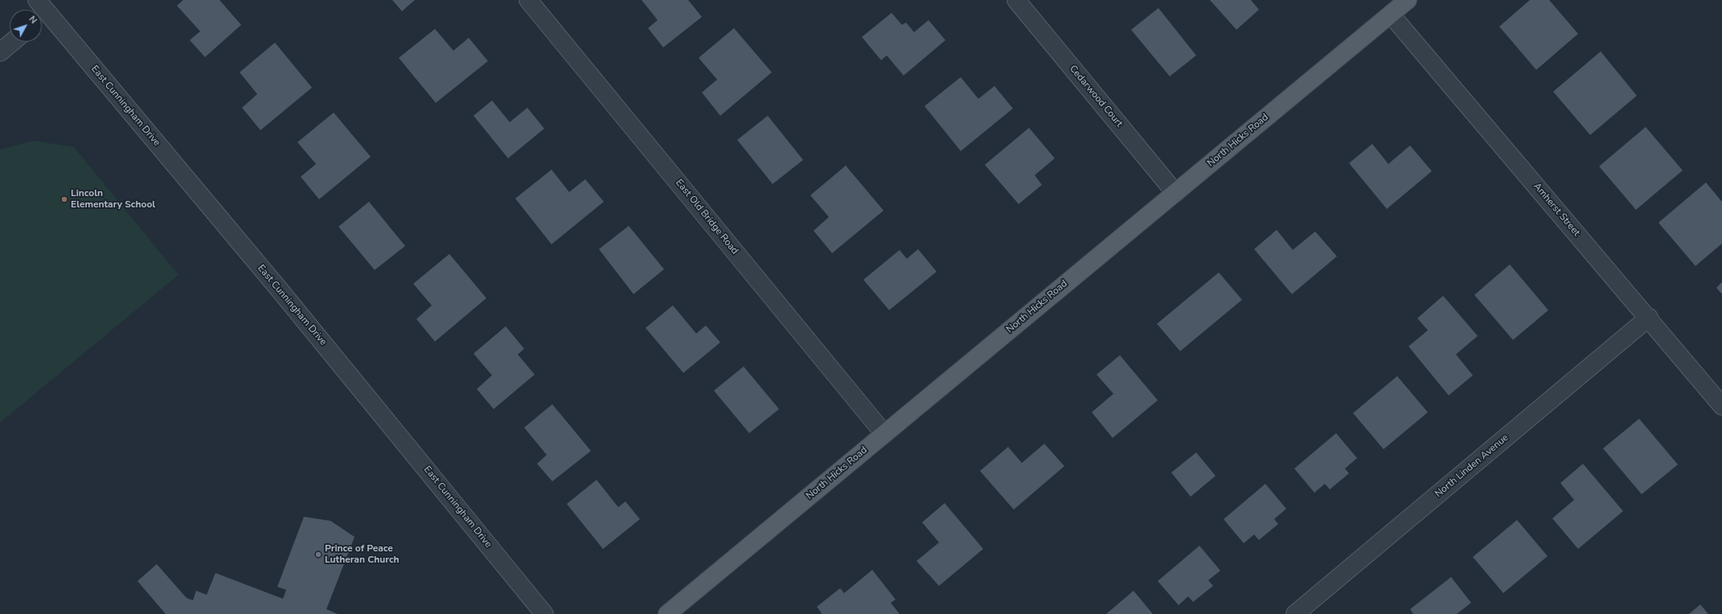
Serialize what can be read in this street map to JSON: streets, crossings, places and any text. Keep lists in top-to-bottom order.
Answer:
{
  "streets": {
    "main road": ["North Hicks Road"],
    "street": [
      "Cedarwood Court",
      "East Cunningham Drive",
      "Amherst Street",
      "East Old Bridge Road",
      "North Linden Avenue"
    ]
  },
  "crossings": [
    ["Cedarwood Court", "North Hicks Road"],
    ["North Hicks Road", "Amherst Street"],
    ["North Hicks Road", "East Old Bridge Road"],
    ["Amherst Street", "North Linden Avenue"]
  ],
  "places": ["Lincoln Elementary School", "Prince of Peace Lutheran Church"],
  "north": "top right"
}
